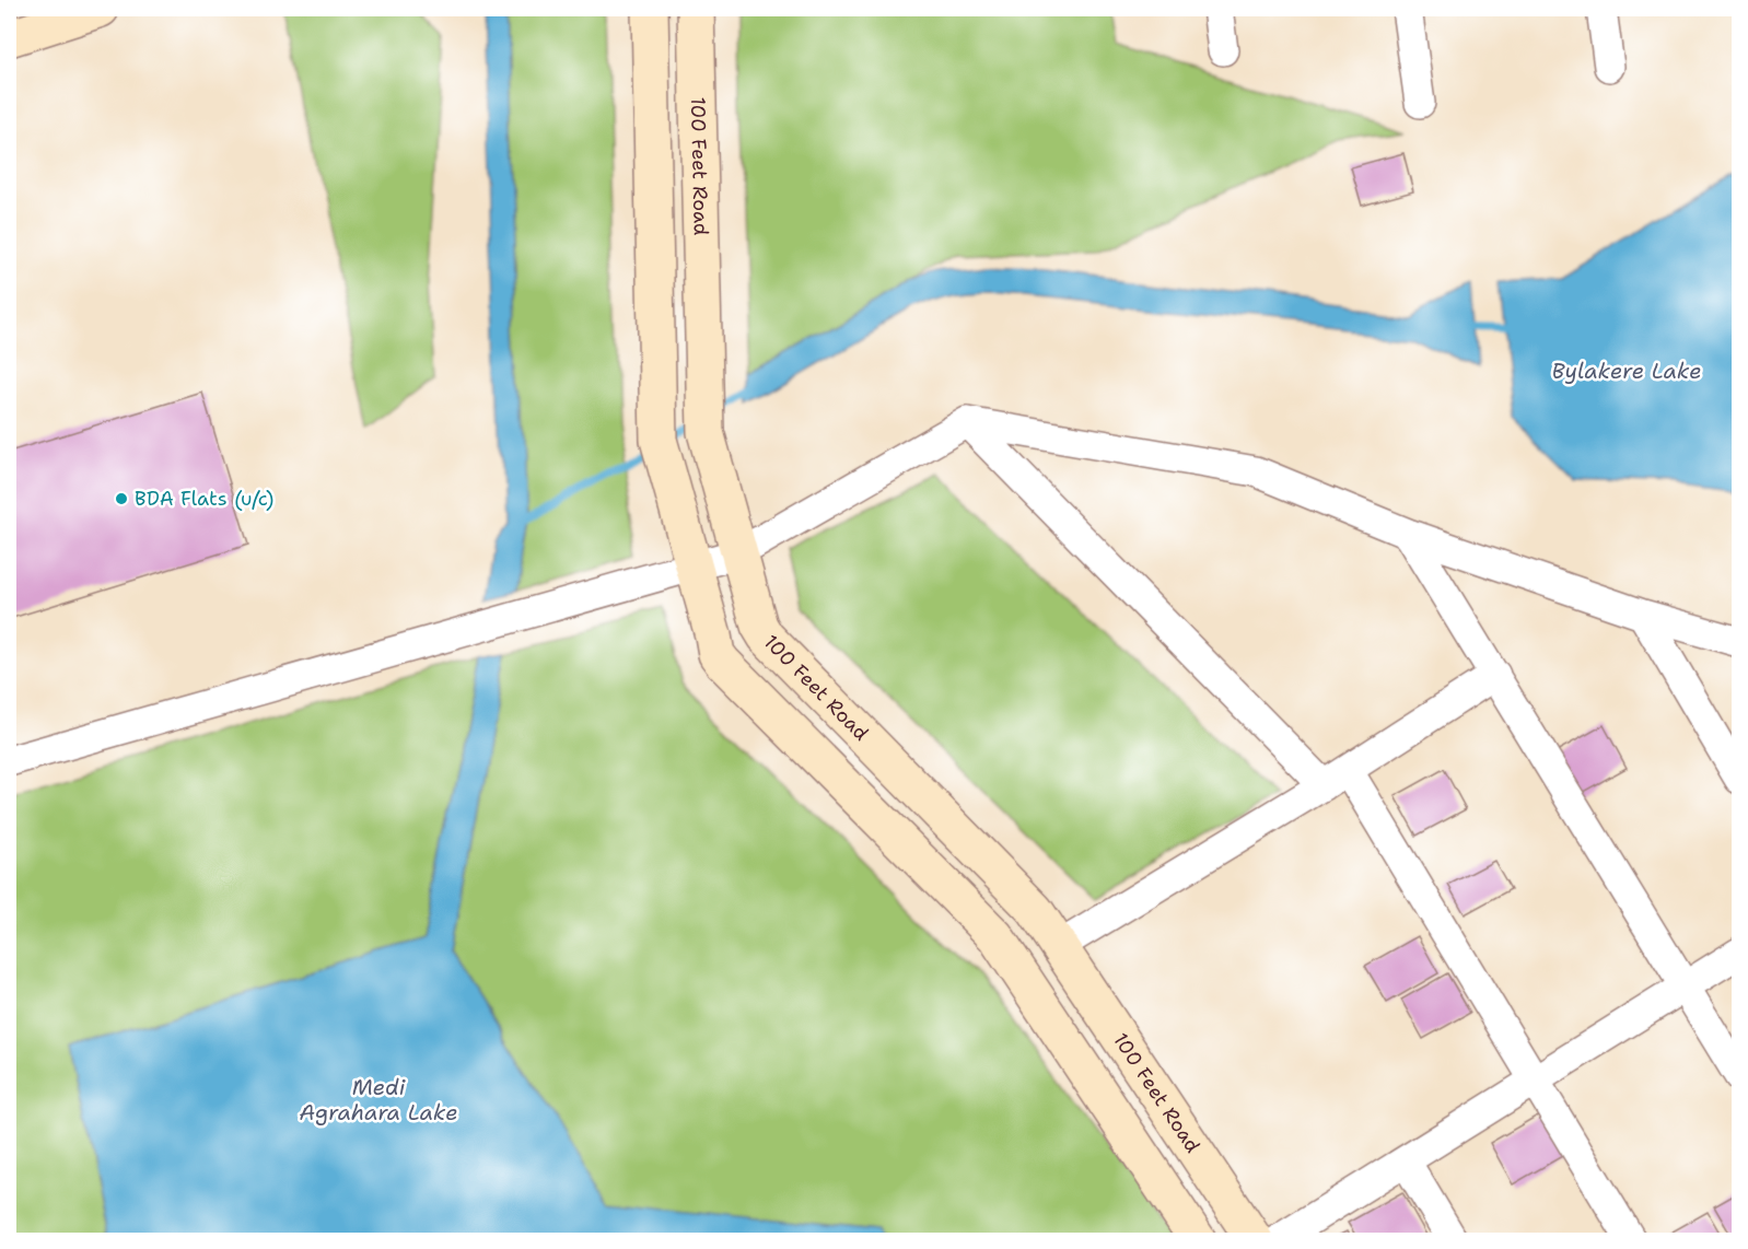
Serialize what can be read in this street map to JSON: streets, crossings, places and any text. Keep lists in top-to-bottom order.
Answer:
{
  "streets": {
    "main road": ["100 Feet Road"]
  },
  "water": ["Bylakere Lake", "Medi Agrahara Lake"],
  "places": ["BDA Flats (u/c)"]
}
